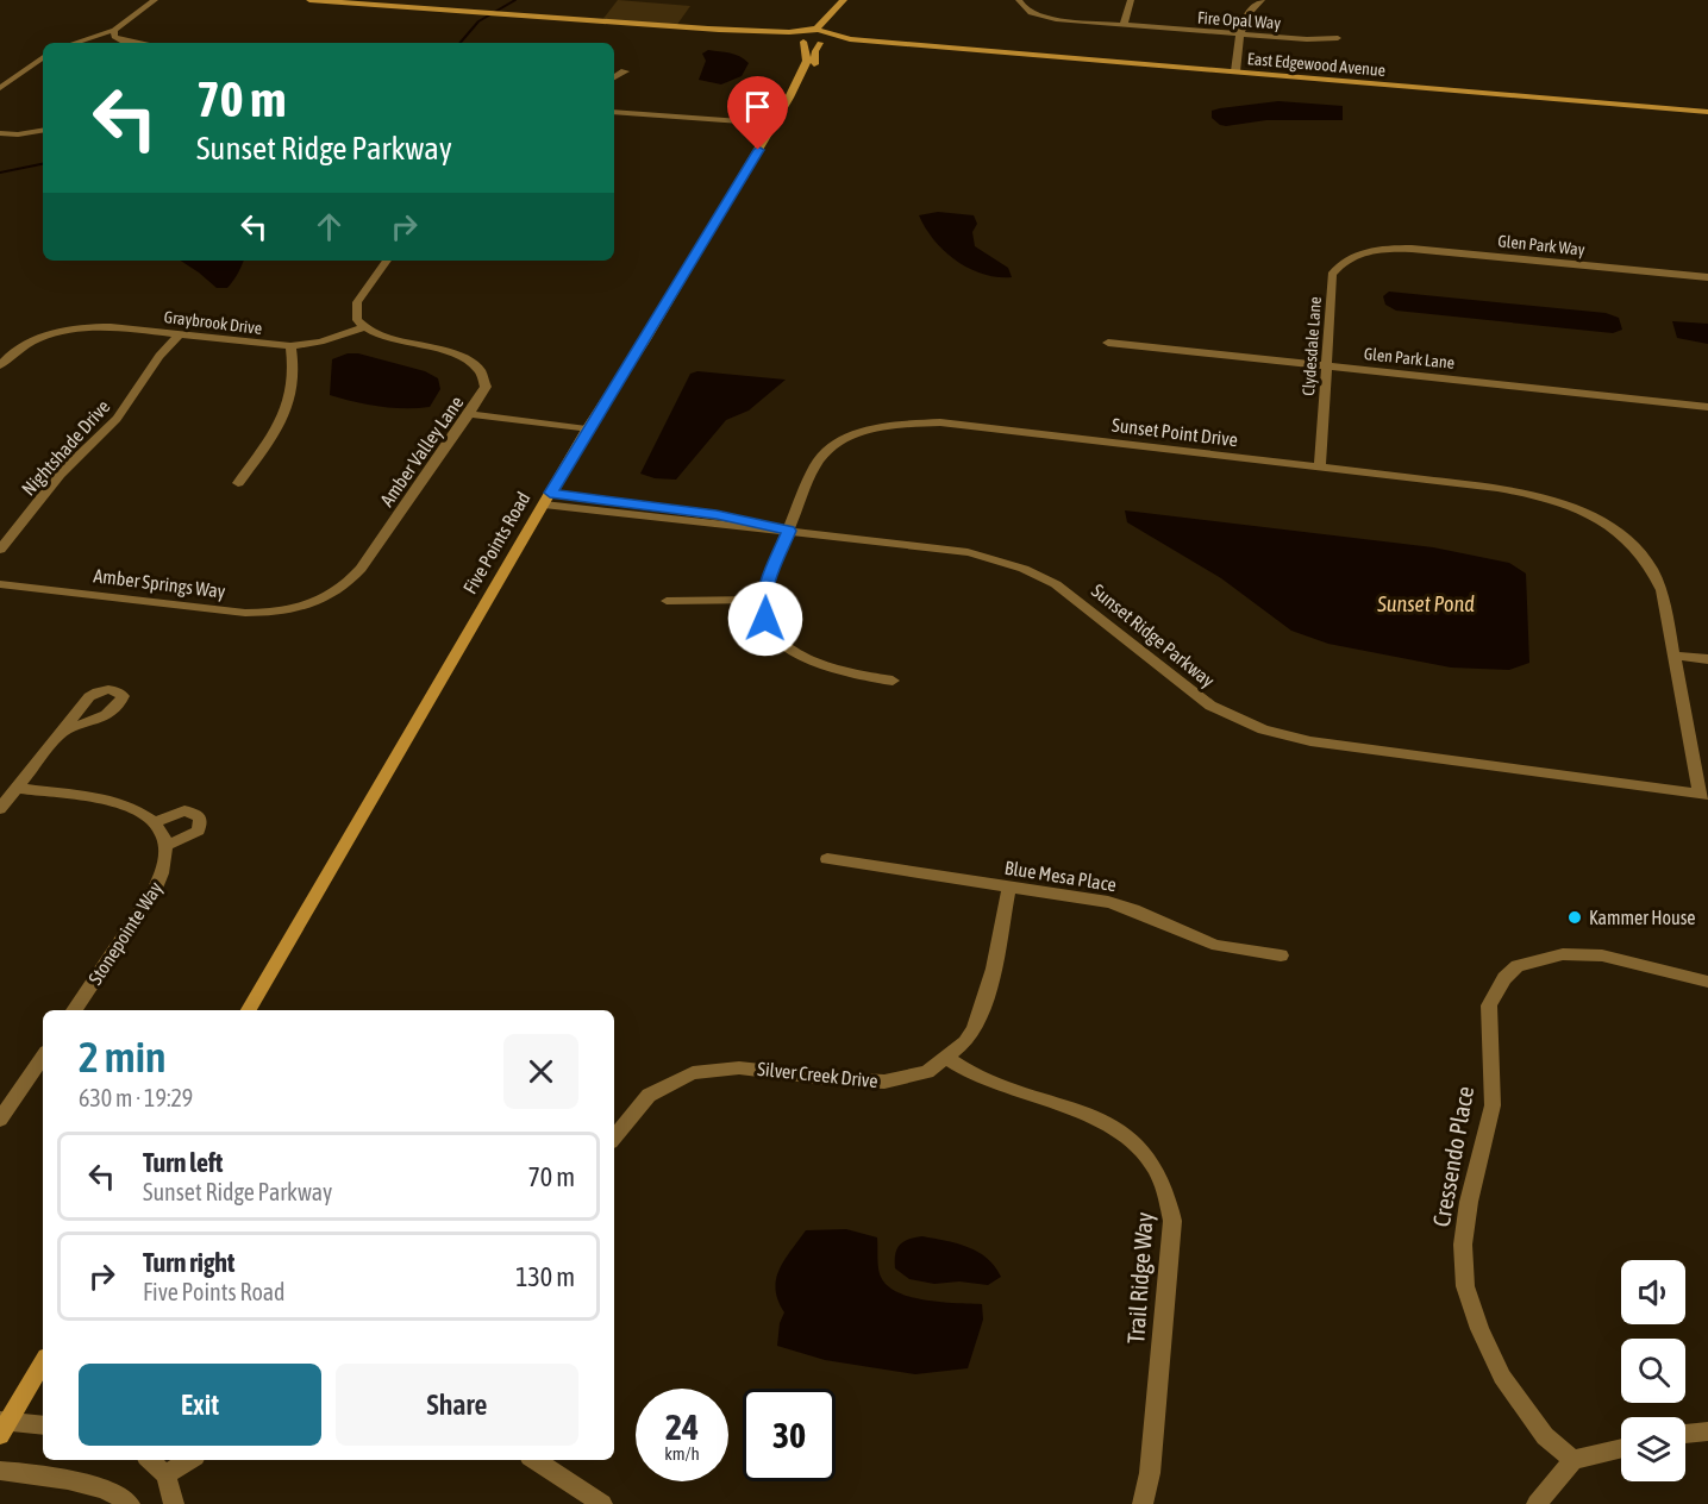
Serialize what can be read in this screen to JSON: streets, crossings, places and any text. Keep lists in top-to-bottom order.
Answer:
{
  "streets": {
    "street": [
      "Fire Opal Way",
      "East Edgewood Avenue",
      "Glen Park Way",
      "Graybrook Drive",
      "Clydesdale Lane",
      "Glen Park Lane",
      "Sunset Point Drive",
      "Nightshade Drive",
      "Amber Valley Lane",
      "Five Points Road",
      "Amber Springs Way",
      "Sunset Ridge Parkway",
      "Blue Mesa Place",
      "Stonepointe Way",
      "Silver Creek Drive",
      "Cressendo Place",
      "Trail Ridge Way"
    ]
  },
  "crossings": [
    ["Glen Park Way", "Clydesdale Lane"],
    ["Graybrook Drive", "Nightshade Drive"],
    ["Graybrook Drive", "Amber Valley Lane"],
    ["Clydesdale Lane", "Glen Park Lane"],
    ["Clydesdale Lane", "Sunset Point Drive"],
    ["Sunset Point Drive", "Sunset Ridge Parkway"],
    ["Amber Valley Lane", "Amber Springs Way"],
    ["Five Points Road", "Sunset Ridge Parkway"],
    ["Blue Mesa Place", "Silver Creek Drive"],
    ["Silver Creek Drive", "Trail Ridge Way"]
  ],
  "water": ["Sunset Pond"],
  "places": ["Kammer House"],
  "page": {
    "turn": ["70 m", "Sunset Ridge Parkway"],
    "heading": ["2 min", "630 m · 19:29"],
    "list": [
      {
        "name": "Turn left",
        "note": "Sunset Ridge Parkway",
        "value": "70 m"
      },
      {
        "name": "Turn right",
        "note": "Five Points Road",
        "value": "130 m"
      }
    ],
    "buttons": ["Exit", "Share"],
    "speed": "24 km/h",
    "limit": "30"
  }
}
